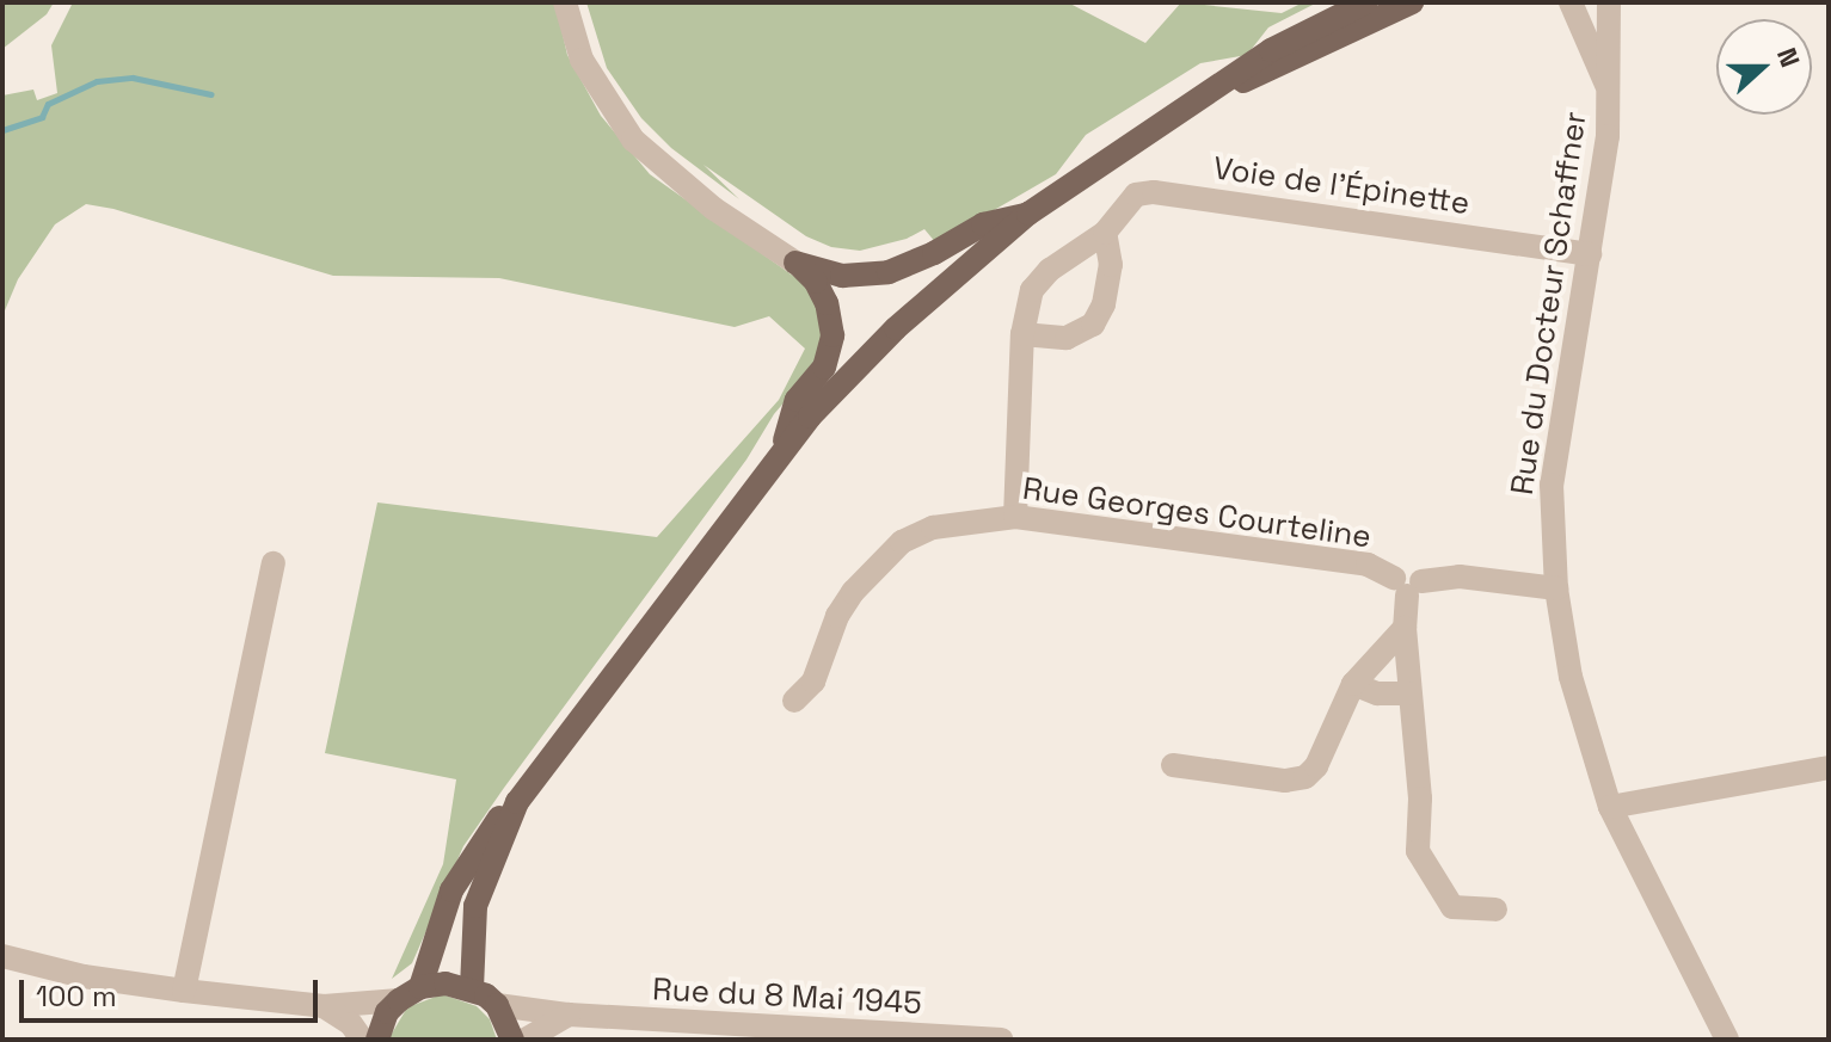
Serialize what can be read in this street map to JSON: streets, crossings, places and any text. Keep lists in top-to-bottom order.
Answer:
{
  "streets": {
    "street": [
      "Voie de l'Épinette",
      "Rue du Docteur Schaffner",
      "Rue Georges Courteline",
      "Rue du 8 Mai 1945"
    ]
  },
  "crossings": [
    ["Voie de l'Épinette", "Rue du Docteur Schaffner"],
    ["Voie de l'Épinette", "Rue Georges Courteline"],
    ["Rue du Docteur Schaffner", "Rue Georges Courteline"]
  ],
  "scale_bar": "100 m",
  "north": "right"
}
